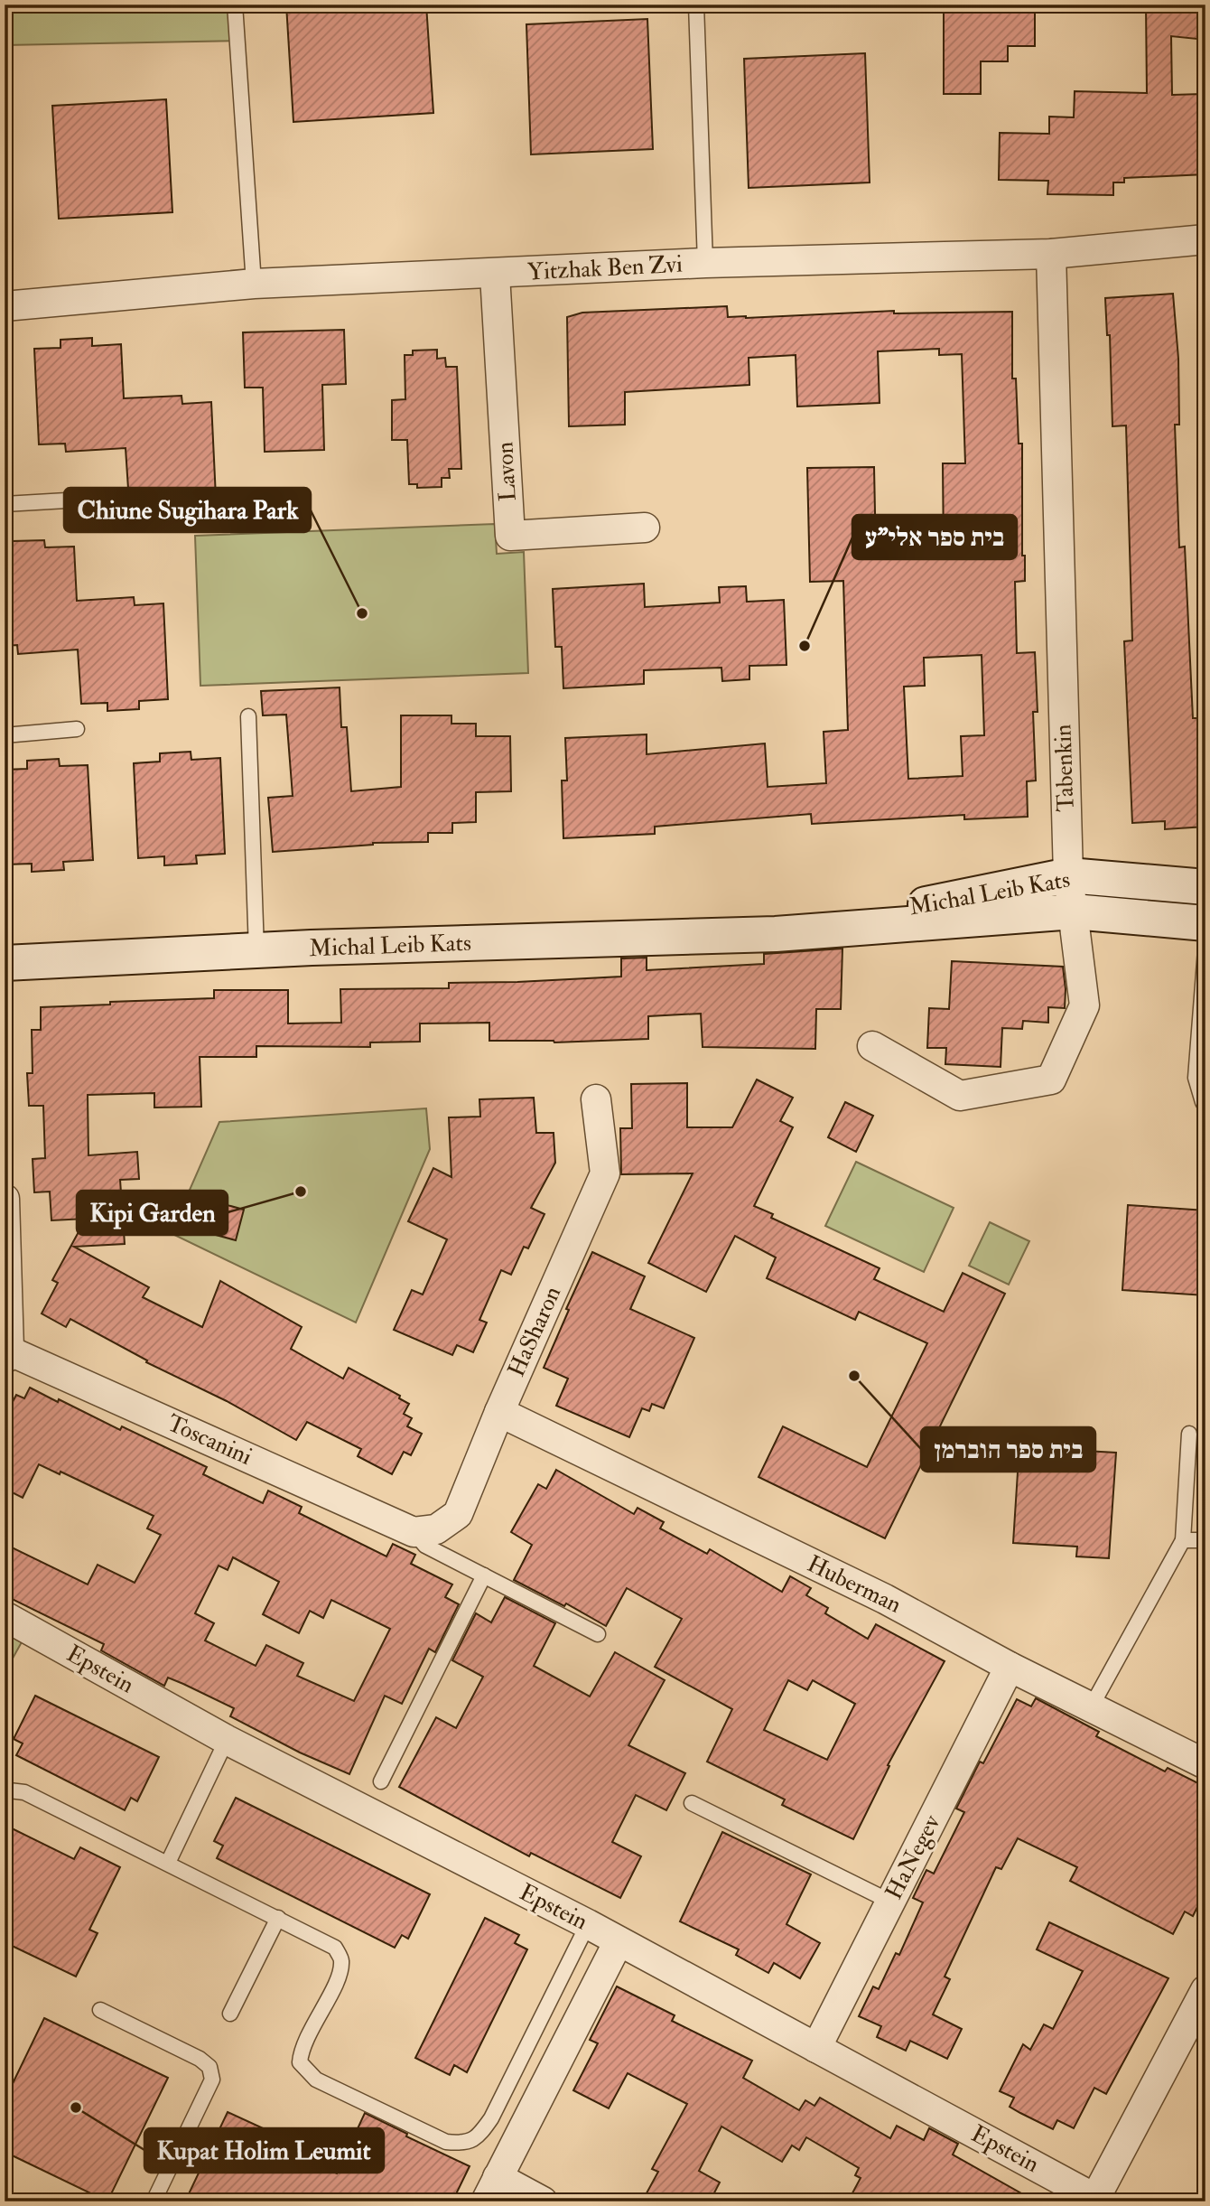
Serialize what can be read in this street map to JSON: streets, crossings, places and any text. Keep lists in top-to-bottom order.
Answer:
{
  "streets": {
    "street": [
      "Yitzhak Ben Zvi",
      "Lavon",
      "Tabenkin",
      "Michal Leib Kats",
      "HaSharon",
      "Toscanini",
      "Huberman",
      "Epstein",
      "HaNegev"
    ]
  },
  "crossings": [
    ["Yitzhak Ben Zvi", "Lavon"],
    ["Yitzhak Ben Zvi", "Tabenkin"],
    ["Tabenkin", "Michal Leib Kats"],
    ["HaSharon", "Toscanini"],
    ["HaSharon", "Huberman"],
    ["Huberman", "HaNegev"],
    ["Epstein", "HaNegev"]
  ],
  "places": [
    "Chiune Sugihara Park",
    "בית ספר אלי\"ע",
    "Kipi Garden",
    "בית ספר הוברמן",
    "Kupat Holim Leumit"
  ]
}
